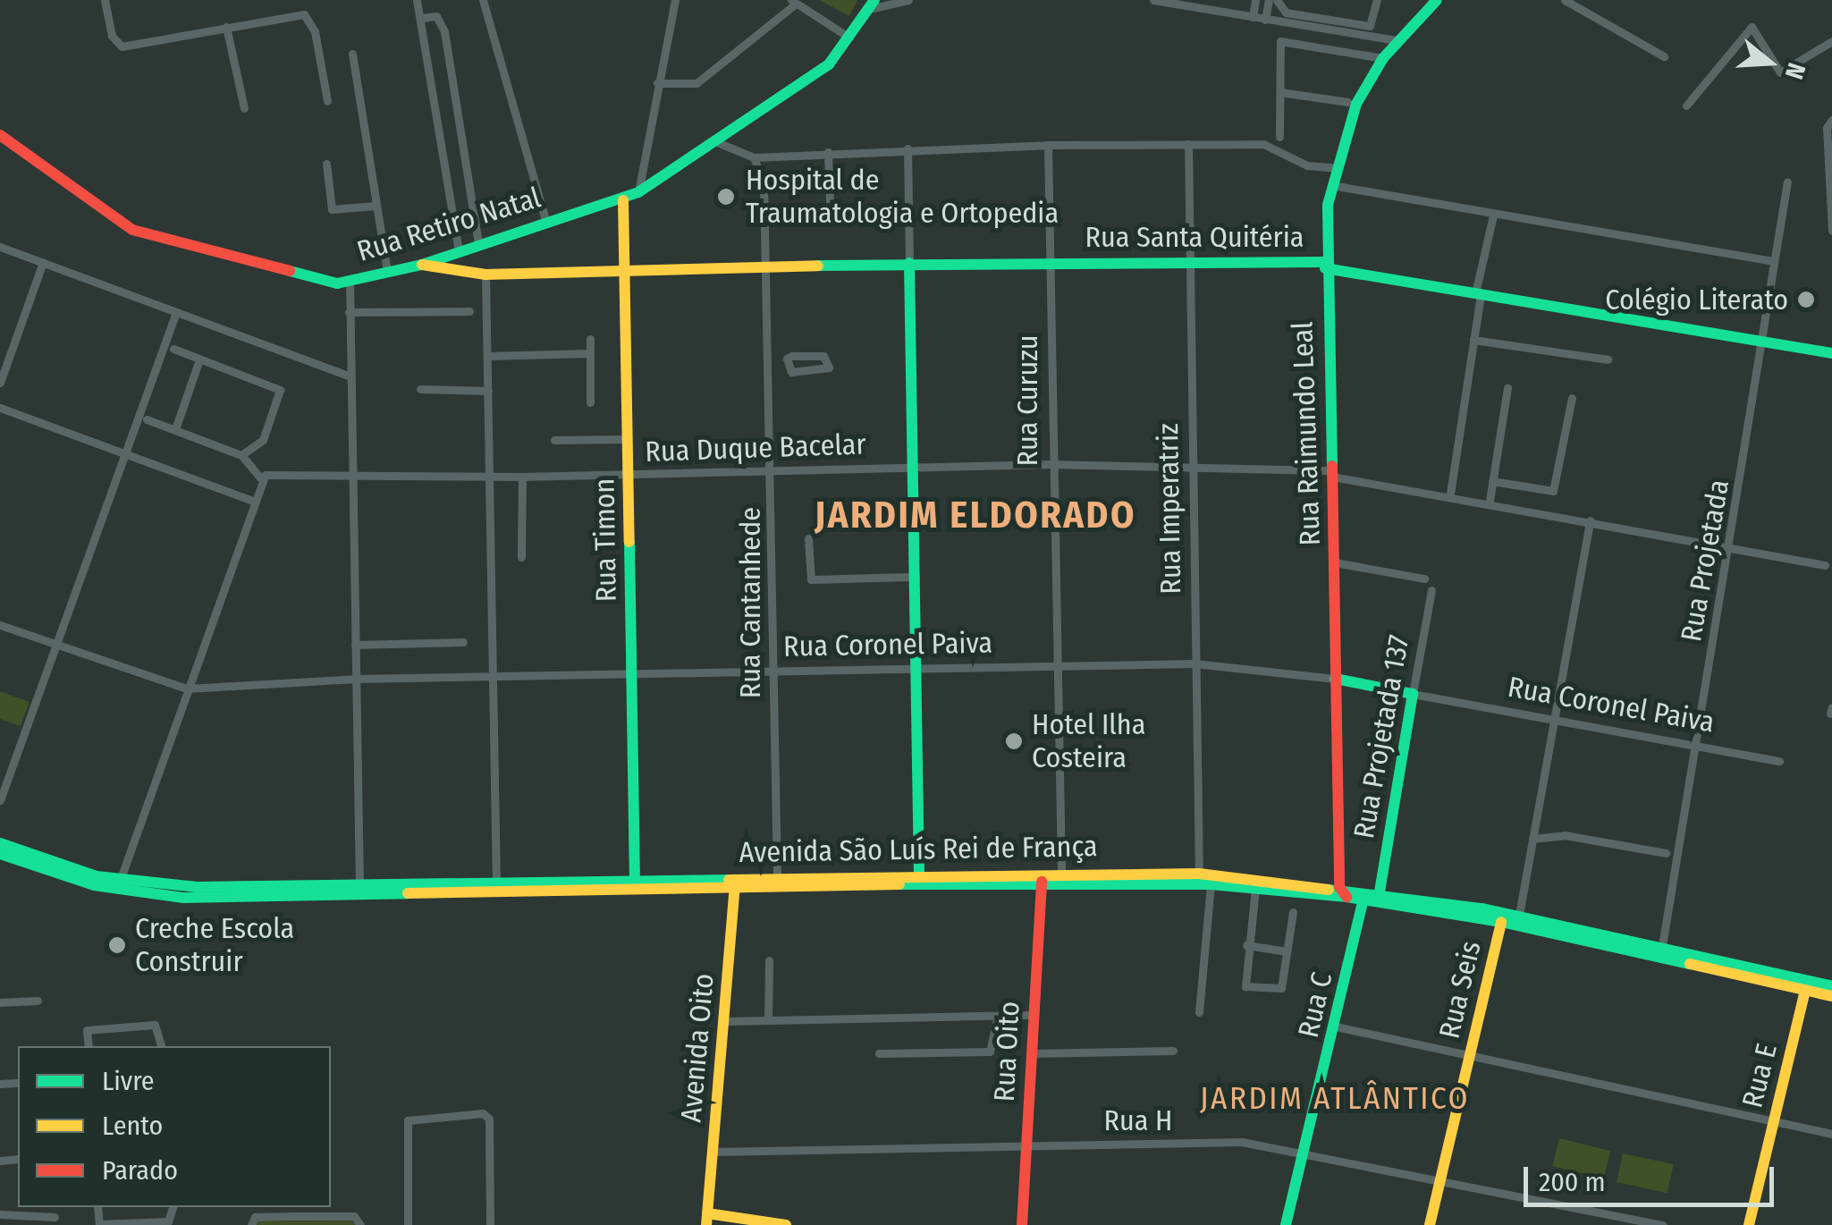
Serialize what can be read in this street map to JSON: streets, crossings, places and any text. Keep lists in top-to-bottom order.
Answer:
{
  "streets": {
    "street": [
      "Rua Retiro Natal",
      "Rua Santa Quitéria",
      "Rua Curuzu",
      "Rua Raimundo Leal",
      "Rua Duque Bacelar",
      "Rua Imperatriz",
      "Rua Timon",
      "Rua Projetada",
      "Rua Cantanhede",
      "Rua Coronel Paiva",
      "Rua Projetada 137",
      "Avenida São Luís Rei de França",
      "Rua Seis",
      "Rua C",
      "Avenida Oito",
      "Rua Oito",
      "Rua E",
      "Rua H"
    ]
  },
  "crossings": [
    ["Rua Retiro Natal", "Rua Santa Quitéria"],
    ["Rua Retiro Natal", "Rua Timon"],
    ["Rua Santa Quitéria", "Rua Curuzu"],
    ["Rua Santa Quitéria", "Rua Raimundo Leal"],
    ["Rua Santa Quitéria", "Rua Imperatriz"],
    ["Rua Santa Quitéria", "Rua Timon"],
    ["Rua Santa Quitéria", "Rua Projetada"],
    ["Rua Santa Quitéria", "Rua Cantanhede"],
    ["Rua Curuzu", "Rua Duque Bacelar"],
    ["Rua Curuzu", "Rua Coronel Paiva"],
    ["Rua Curuzu", "Avenida São Luís Rei de França"],
    ["Rua Raimundo Leal", "Rua Duque Bacelar"],
    ["Rua Raimundo Leal", "Rua Coronel Paiva"],
    ["Rua Raimundo Leal", "Avenida São Luís Rei de França"],
    ["Rua Duque Bacelar", "Rua Imperatriz"],
    ["Rua Duque Bacelar", "Rua Timon"],
    ["Rua Duque Bacelar", "Rua Projetada"],
    ["Rua Duque Bacelar", "Rua Cantanhede"],
    ["Rua Imperatriz", "Rua Coronel Paiva"],
    ["Rua Imperatriz", "Avenida São Luís Rei de França"],
    ["Rua Timon", "Rua Coronel Paiva"],
    ["Rua Timon", "Avenida São Luís Rei de França"],
    ["Rua Projetada", "Rua Coronel Paiva"],
    ["Rua Projetada", "Avenida São Luís Rei de França"],
    ["Rua Cantanhede", "Rua Coronel Paiva"],
    ["Rua Cantanhede", "Avenida São Luís Rei de França"],
    ["Rua Coronel Paiva", "Rua Projetada 137"],
    ["Rua Projetada 137", "Avenida São Luís Rei de França"],
    ["Avenida São Luís Rei de França", "Rua Seis"],
    ["Avenida São Luís Rei de França", "Rua C"],
    ["Avenida São Luís Rei de França", "Avenida Oito"],
    ["Avenida São Luís Rei de França", "Rua Oito"],
    ["Avenida São Luís Rei de França", "Rua E"],
    ["Rua Seis", "Rua H"],
    ["Rua C", "Rua H"],
    ["Avenida Oito", "Rua H"],
    ["Rua Oito", "Rua H"]
  ],
  "districts": ["JARDIM ELDORADO", "JARDIM ATLÂNTICO"],
  "places": [
    "Hospital de Traumatologia e Ortopedia",
    "Colégio Literato",
    "Hotel Ilha Costeira",
    "Creche Escola Construir"
  ],
  "legend": ["Livre", "Lento", "Parado"],
  "scale_bar": "200 m",
  "north": "right"
}
